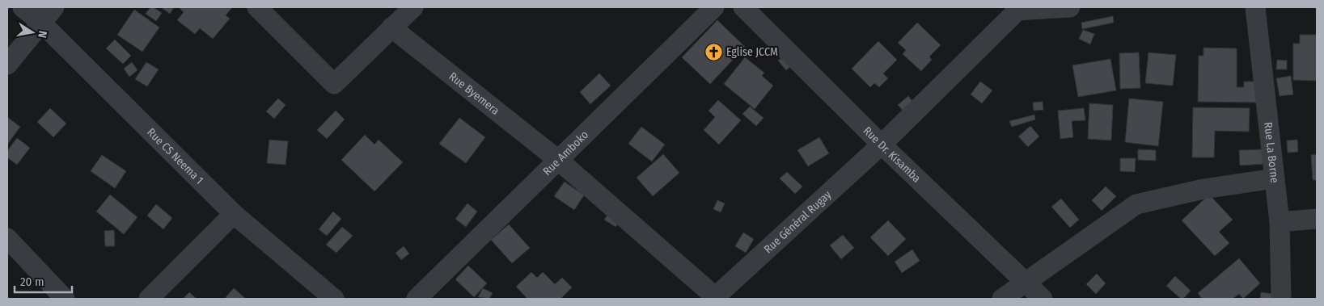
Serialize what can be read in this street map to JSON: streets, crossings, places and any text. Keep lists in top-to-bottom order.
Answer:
{
  "streets": {
    "street": [
      "Rue Byemera",
      "Rue Amboko",
      "Rue La Borne",
      "Rue Dr. Kisamba",
      "Rue CS Neema 1",
      "Rue Général Rugay"
    ]
  },
  "crossings": [
    ["Rue Byemera", "Rue Amboko"],
    ["Rue Byemera", "Rue Général Rugay"],
    ["Rue Dr. Kisamba", "Rue Général Rugay"]
  ],
  "places": {
    "church": ["Eglise JCCM"]
  },
  "scale_bar": "20 m",
  "north": "right"
}
